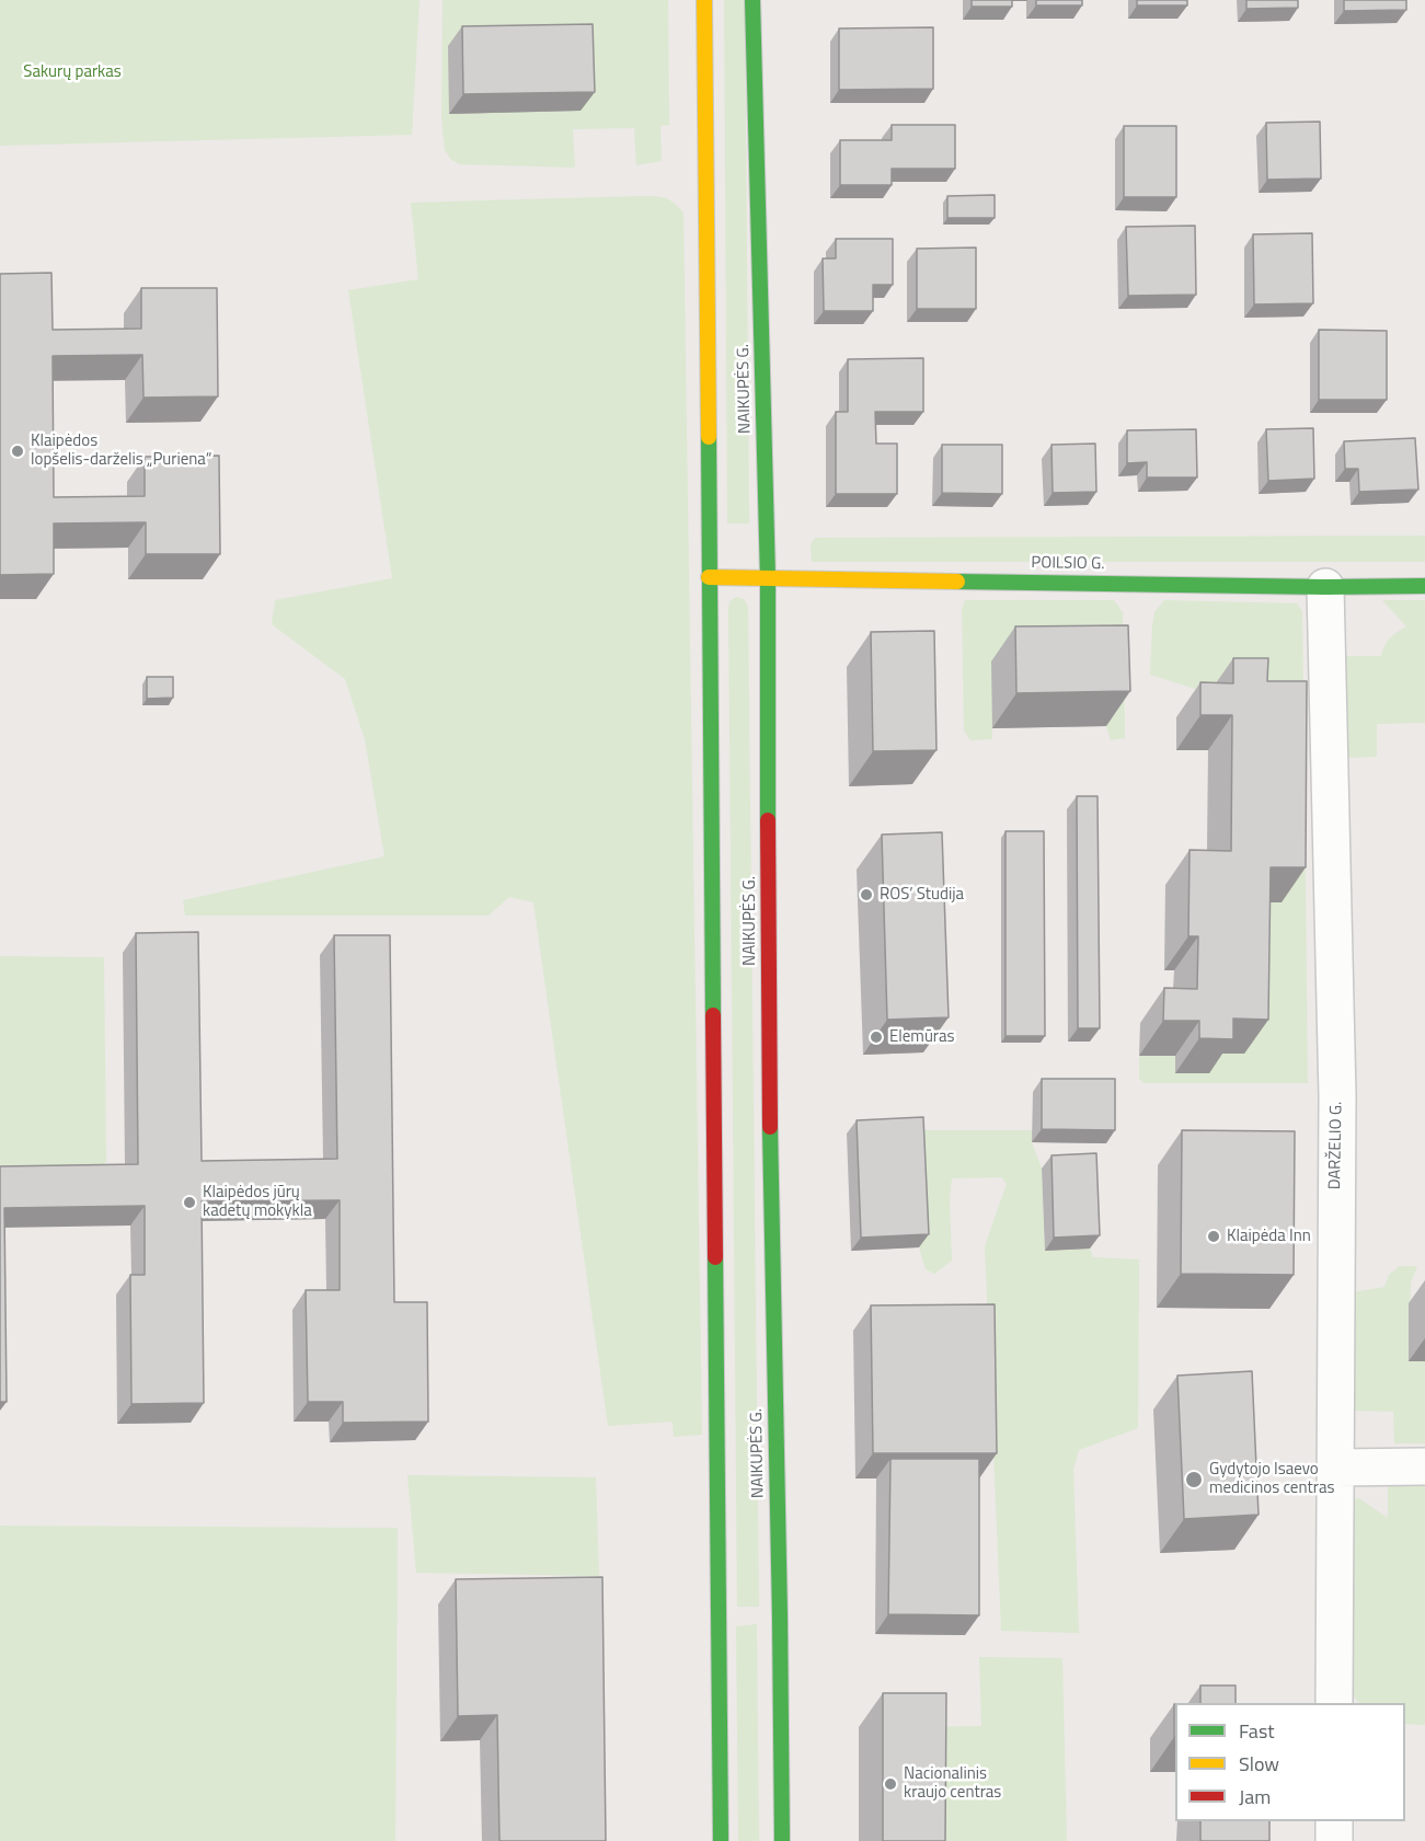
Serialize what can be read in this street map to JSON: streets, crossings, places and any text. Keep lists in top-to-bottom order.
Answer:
{
  "streets": {
    "street": ["NAIKUPĖS G.", "POILSIO G.", "DARŽELIO G."]
  },
  "crossings": [
    ["NAIKUPĖS G.", "POILSIO G."],
    ["POILSIO G.", "DARŽELIO G."]
  ],
  "parks": ["Sakurų parkas"],
  "places": [
    "Klaipėdos lopšelis-darželis „Puriena“",
    "ROS’ Studija",
    "Elemūras",
    "Klaipėdos jūrų kadetų mokykla",
    "Klaipėda Inn",
    "Gydytojo Isaevo medicinos centras",
    "Nacionalinis kraujo centras"
  ],
  "legend": ["Fast", "Slow", "Jam"]
}
